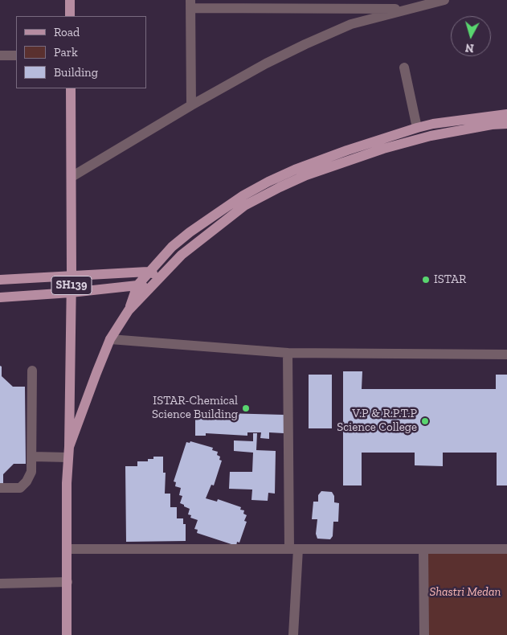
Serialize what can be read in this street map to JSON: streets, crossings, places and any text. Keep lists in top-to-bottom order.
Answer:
{
  "streets": {
    "main road": ["SH139"]
  },
  "parks": ["Shastri Medan"],
  "places": ["ISTAR", "ISTAR-Chemical Science Building", "V.P & R.P.T.P Science College"],
  "legend": ["Road", "Park", "Building"],
  "north": "bottom"
}
